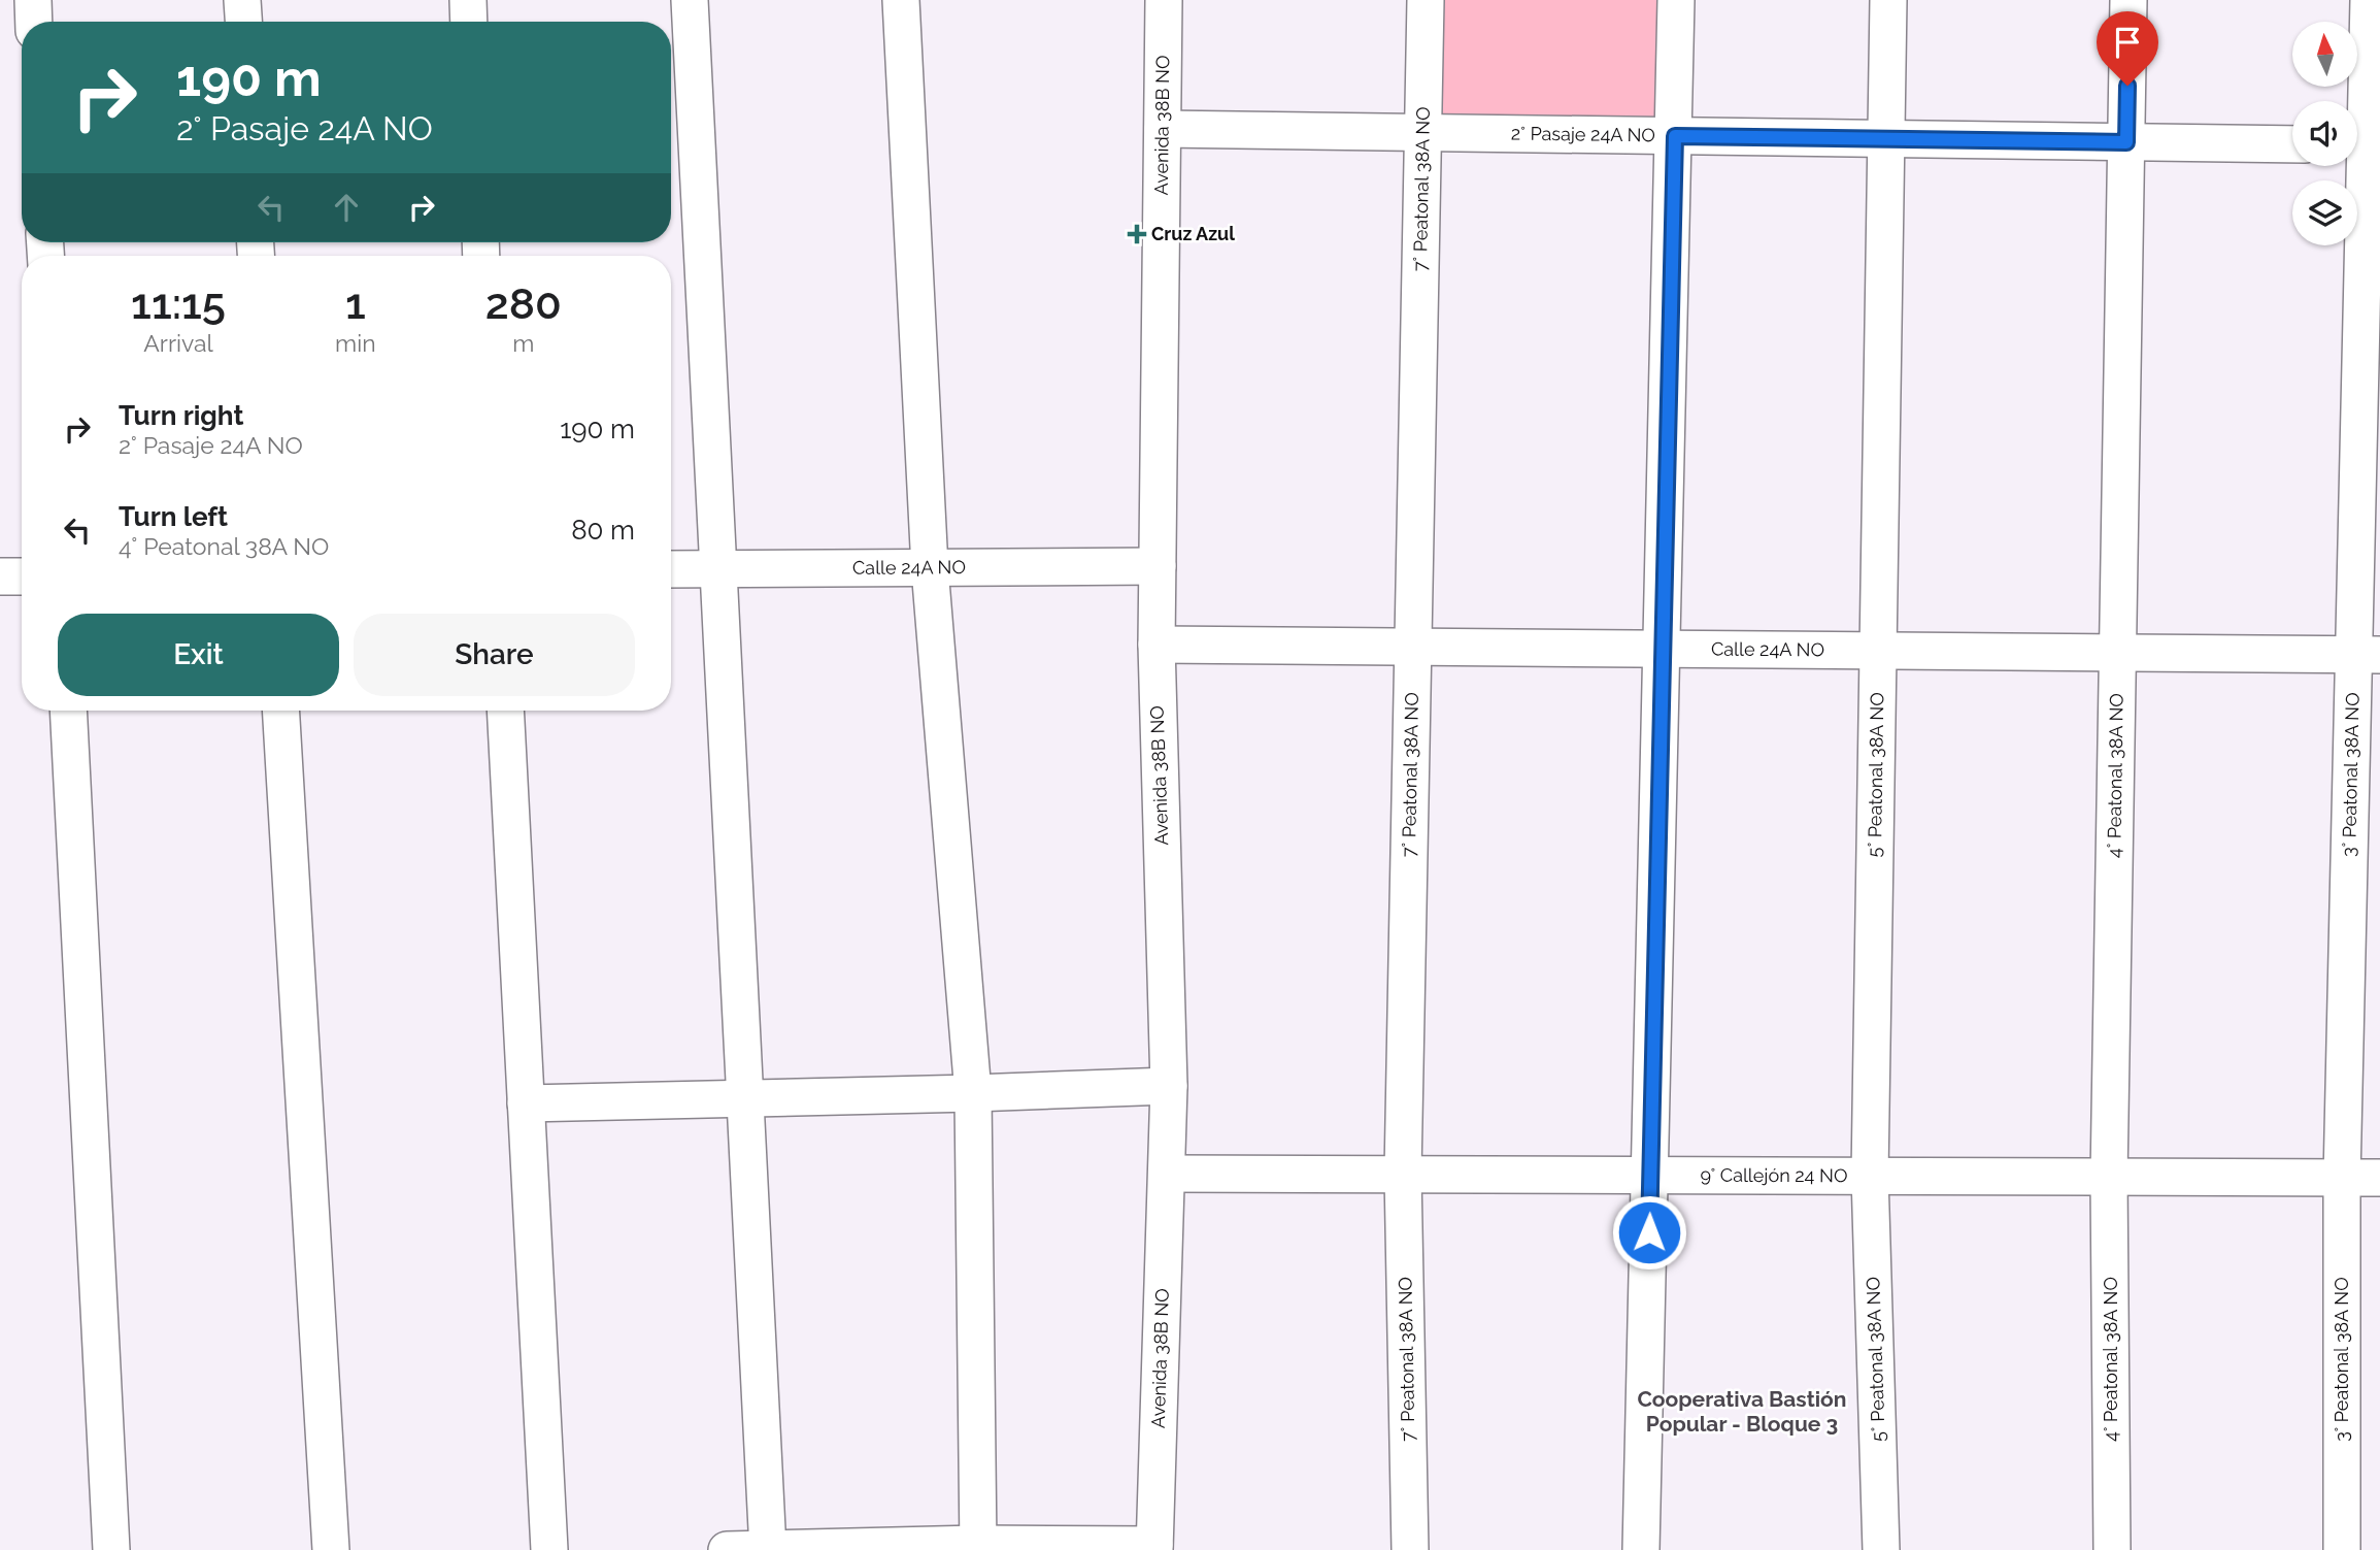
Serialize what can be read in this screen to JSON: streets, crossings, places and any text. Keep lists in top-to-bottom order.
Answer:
{
  "streets": {
    "street": [
      "Avenida 38B NO",
      "2° Pasaje 24A NO",
      "7° Peatonal 38A NO",
      "Calle 24A NO",
      "4° Peatonal 38A NO",
      "3° Peatonal 38A NO",
      "5° Peatonal 38A NO",
      "9° Callejón 24 NO"
    ]
  },
  "crossings": [
    ["Avenida 38B NO", "2° Pasaje 24A NO"],
    ["Avenida 38B NO", "Calle 24A NO"],
    ["Avenida 38B NO", "9° Callejón 24 NO"],
    ["2° Pasaje 24A NO", "7° Peatonal 38A NO"],
    ["2° Pasaje 24A NO", "4° Peatonal 38A NO"],
    ["2° Pasaje 24A NO", "5° Peatonal 38A NO"],
    ["7° Peatonal 38A NO", "Calle 24A NO"],
    ["7° Peatonal 38A NO", "9° Callejón 24 NO"],
    ["Calle 24A NO", "4° Peatonal 38A NO"],
    ["Calle 24A NO", "3° Peatonal 38A NO"],
    ["Calle 24A NO", "5° Peatonal 38A NO"],
    ["4° Peatonal 38A NO", "9° Callejón 24 NO"],
    ["3° Peatonal 38A NO", "9° Callejón 24 NO"],
    ["5° Peatonal 38A NO", "9° Callejón 24 NO"]
  ],
  "districts": ["Cooperativa Bastión Popular - Bloque 3"],
  "places": {
    "health": ["Cruz Azul"]
  },
  "north": "top",
  "page": {
    "turn": ["190 m", "2° Pasaje 24A NO"],
    "eta": [
      "11:15",
      "Arrival",
      "1",
      "min",
      "280",
      "m"
    ],
    "list": [
      {
        "name": "Turn right",
        "note": "2° Pasaje 24A NO",
        "value": "190 m"
      },
      {
        "name": "Turn left",
        "note": "4° Peatonal 38A NO",
        "value": "80 m"
      }
    ],
    "buttons": ["Exit", "Share"]
  }
}
